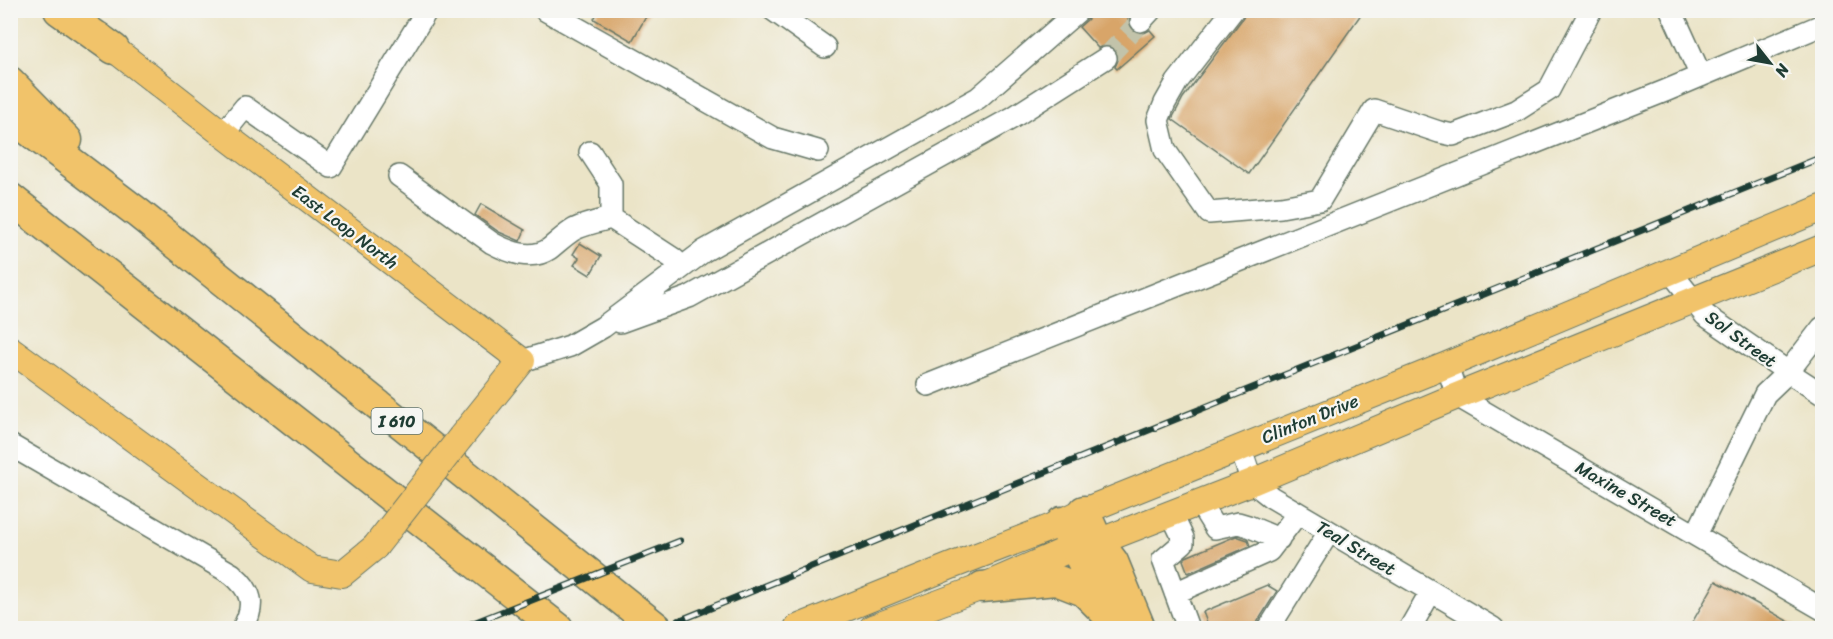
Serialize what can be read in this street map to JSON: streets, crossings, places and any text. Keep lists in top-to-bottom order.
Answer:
{
  "streets": {
    "highway": ["I 610"],
    "main road": ["East Loop North", "Clinton Drive"],
    "street": ["Sol Street", "Maxine Street", "Teal Street"]
  },
  "crossings": [
    ["Sol Street", "Clinton Drive"],
    ["Clinton Drive", "Maxine Street"],
    ["Clinton Drive", "Teal Street"]
  ],
  "north": "bottom right"
}
